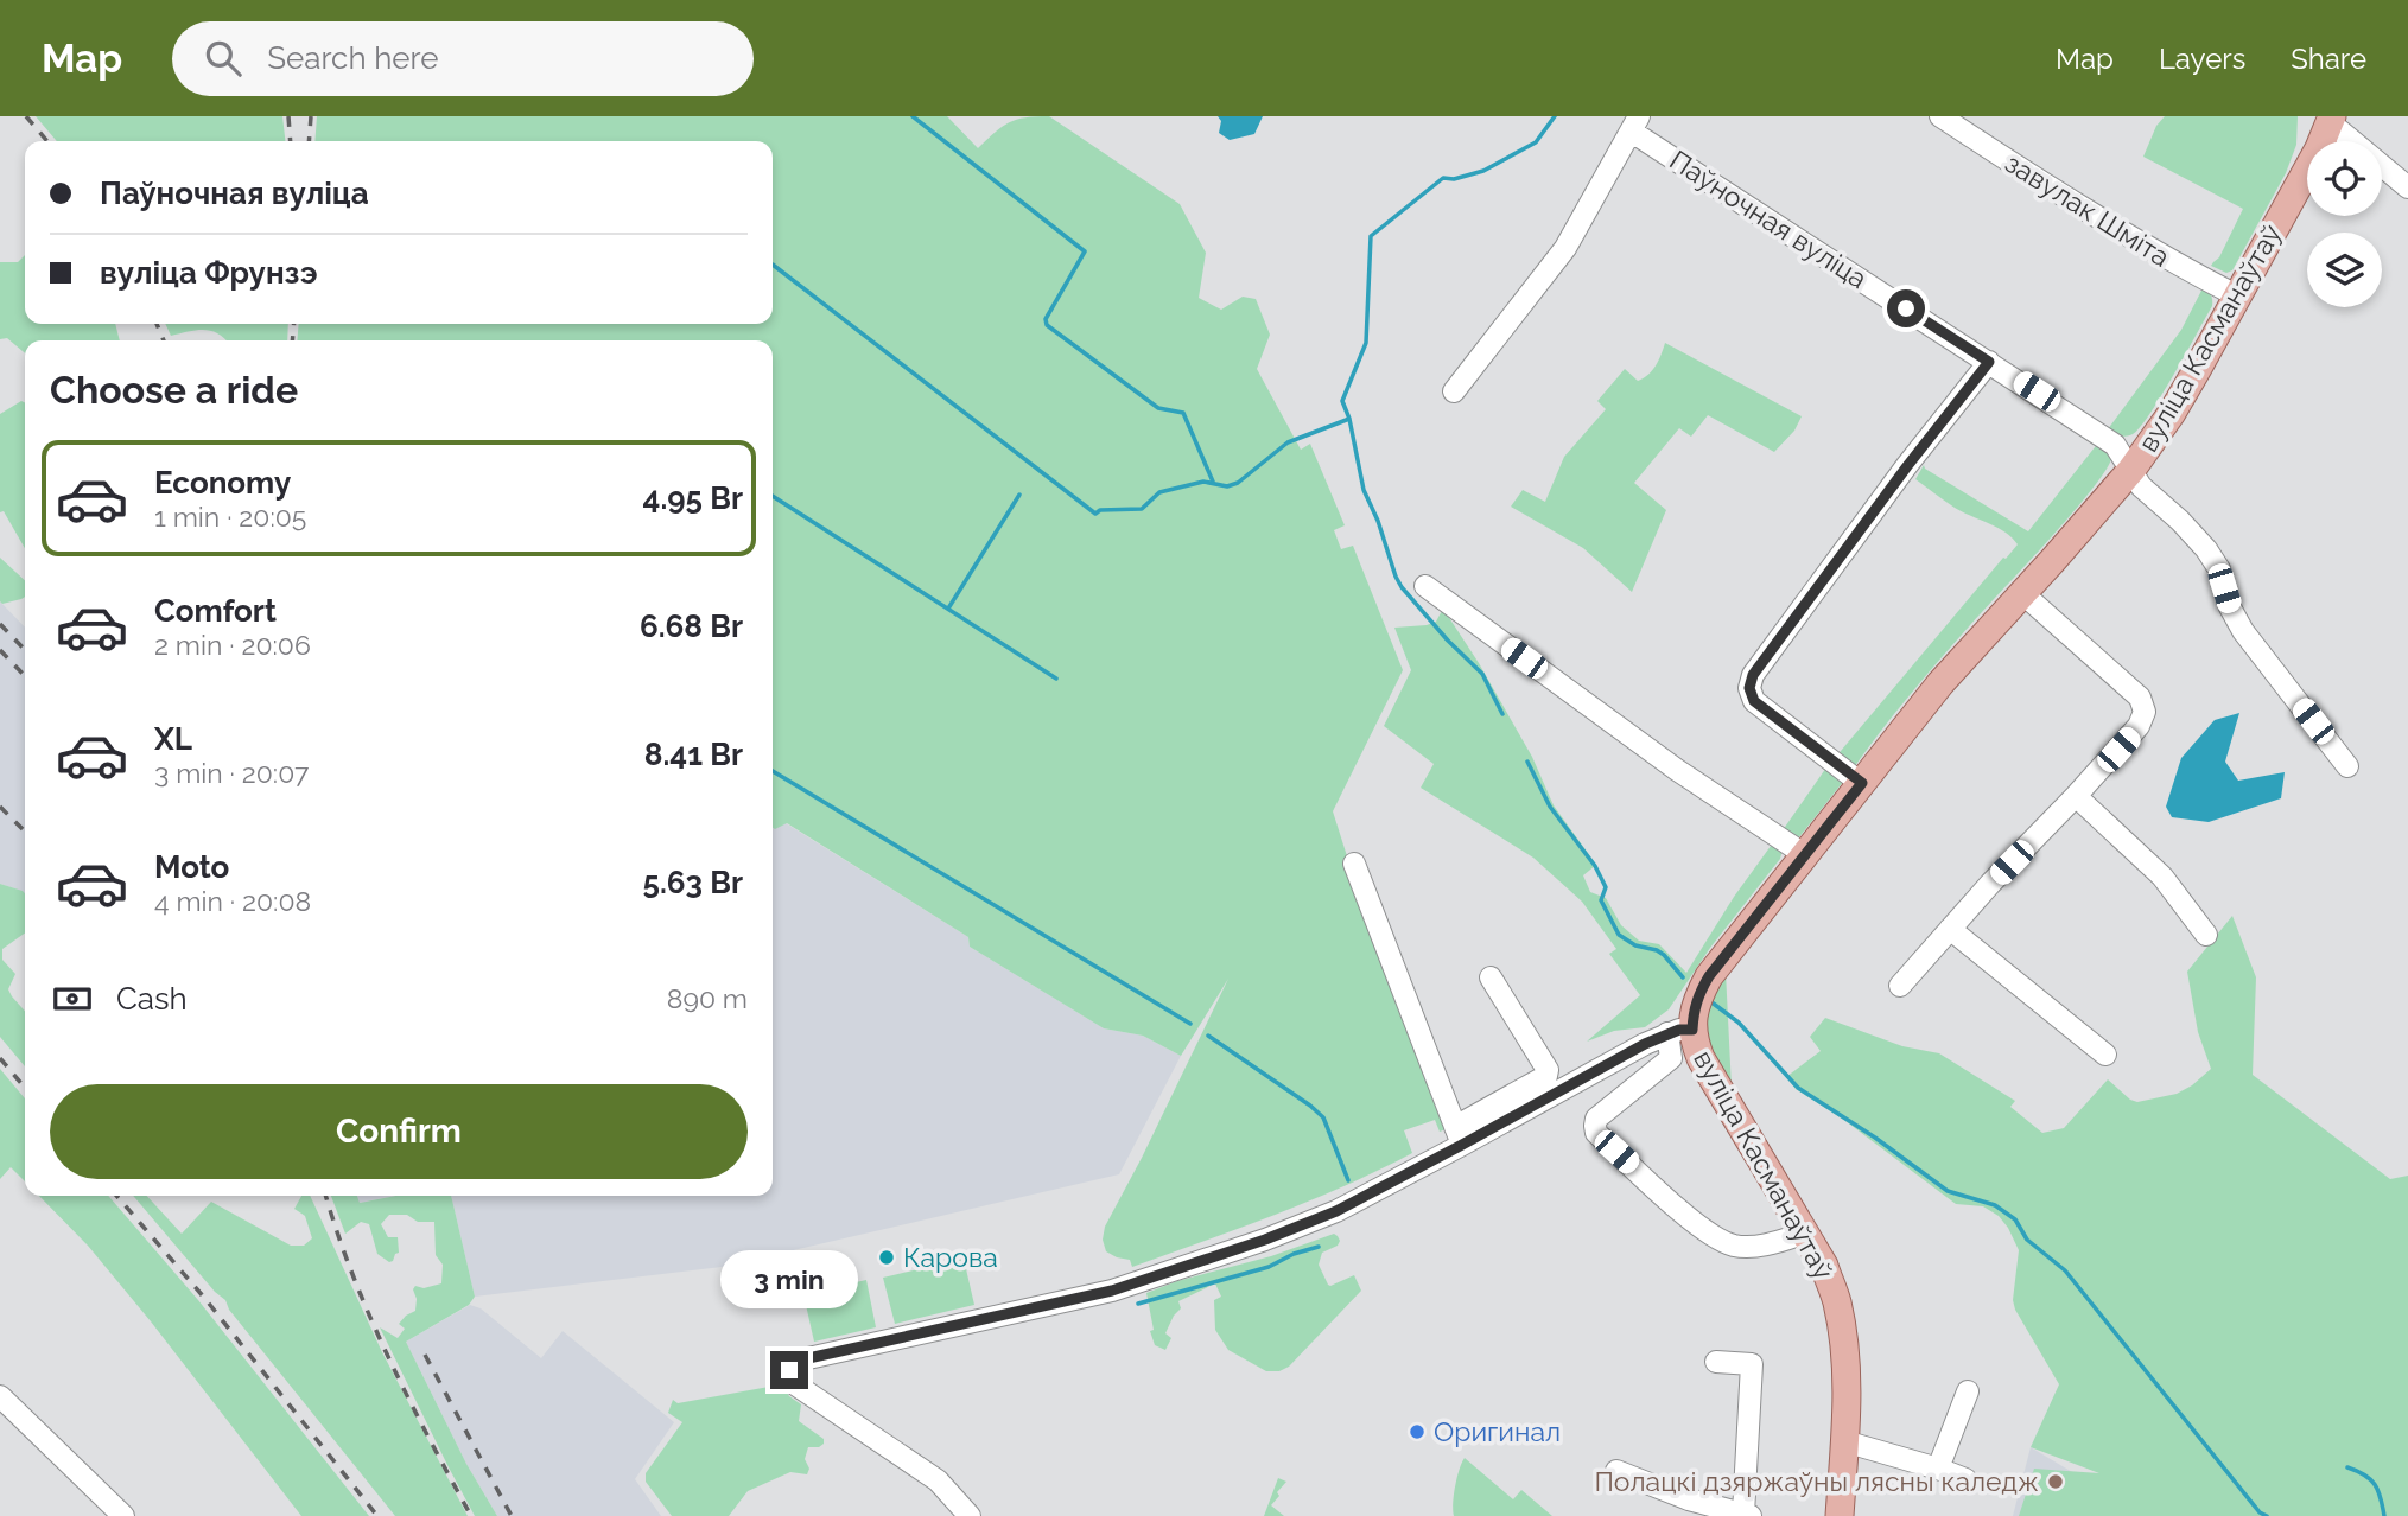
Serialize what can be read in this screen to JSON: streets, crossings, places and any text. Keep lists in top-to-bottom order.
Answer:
{
  "streets": {
    "main road": ["вуліца Касманаўтаў"],
    "street": ["завулак Шміта", "Паўночная вуліца"]
  },
  "crossings": [
    ["завулак Шміта", "вуліца Касманаўтаў"],
    ["Паўночная вуліца", "вуліца Касманаўтаў"]
  ],
  "places": ["Карова", "Оригинал", "Полацкі дзяржаўны лясны каледж"],
  "page": {
    "header": "Map",
    "search": "Search here",
    "nav": ["Map", "Layers", "Share"],
    "banner": ["Паўночная вуліца", "вуліца Фрунзэ"],
    "heading": "Choose a ride",
    "list": [
      {
        "name": "Economy",
        "note": "1 min · 20:05",
        "value": "4.95 Br"
      },
      {
        "name": "Comfort",
        "note": "2 min · 20:06",
        "value": "6.68 Br"
      },
      {
        "name": "XL",
        "note": "3 min · 20:07",
        "value": "8.41 Br"
      },
      {
        "name": "Moto",
        "note": "4 min · 20:08",
        "value": "5.63 Br"
      }
    ],
    "pay": ["Cash", "890 m"],
    "buttons": "Confirm",
    "bubble": "3 min"
  }
}
